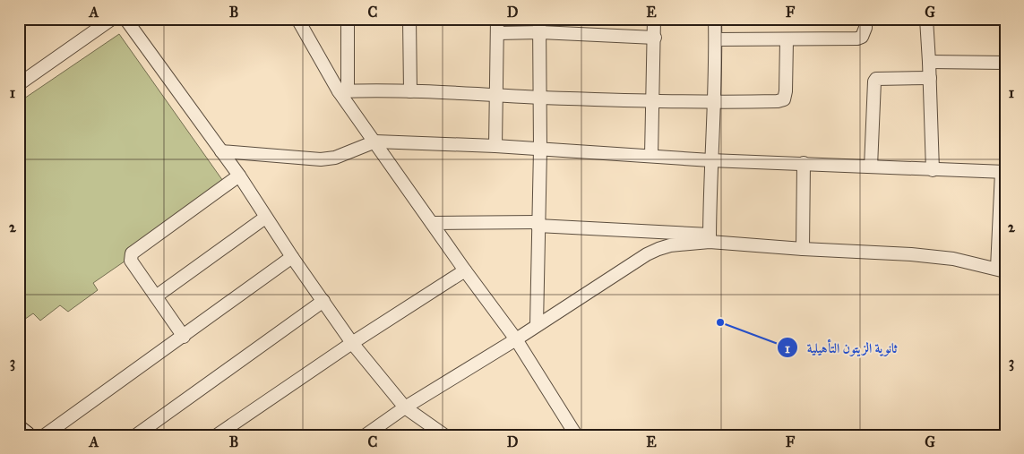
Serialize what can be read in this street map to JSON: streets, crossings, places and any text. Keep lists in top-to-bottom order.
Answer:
{
  "places": ["ثانوية الزيتون التأهيلية"],
  "grid": {
    "columns": [
      "A",
      "B",
      "C",
      "D",
      "E",
      "F",
      "G"
    ],
    "rows": ["1", "2", "3"]
  }
}
